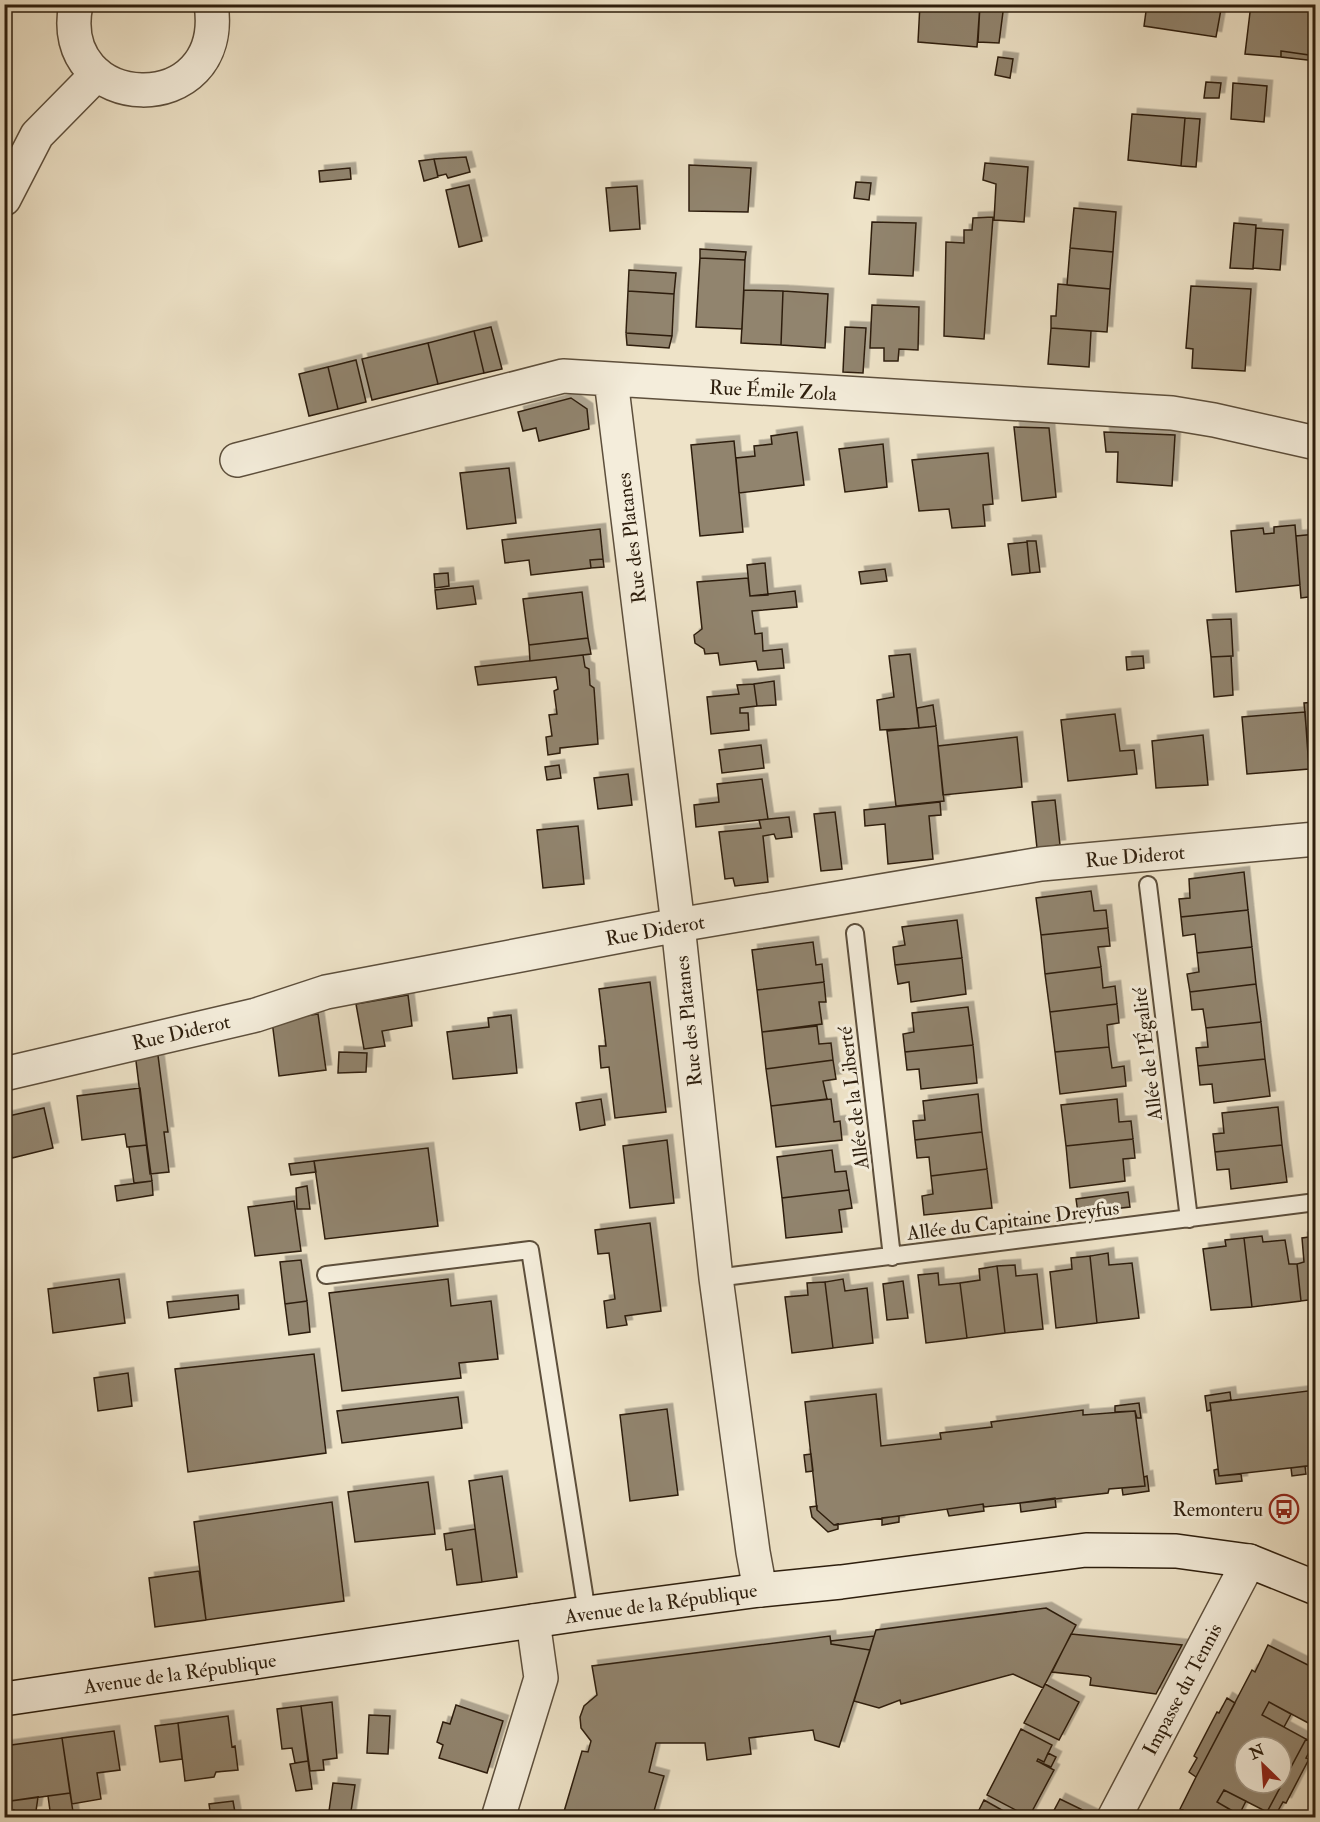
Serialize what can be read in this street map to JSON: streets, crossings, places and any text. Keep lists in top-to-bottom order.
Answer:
{
  "streets": {
    "street": [
      "Rue Émile Zola",
      "Rue des Platanes",
      "Rue Diderot",
      "Avenue de la République",
      "Impasse du Tennis"
    ],
    "lane": ["Allée de l'Égalité", "Allée de la Liberté", "Allée du Capitaine Dreyfus"]
  },
  "crossings": [
    ["Rue Émile Zola", "Rue des Platanes"],
    ["Rue des Platanes", "Rue Diderot"],
    ["Rue des Platanes", "Allée du Capitaine Dreyfus"],
    ["Rue des Platanes", "Avenue de la République"],
    ["Allée de l'Égalité", "Allée du Capitaine Dreyfus"],
    ["Allée de la Liberté", "Allée du Capitaine Dreyfus"],
    ["Avenue de la République", "Impasse du Tennis"]
  ],
  "places": {
    "bus stop": ["Remonteru"]
  },
  "north": "top left"
}
